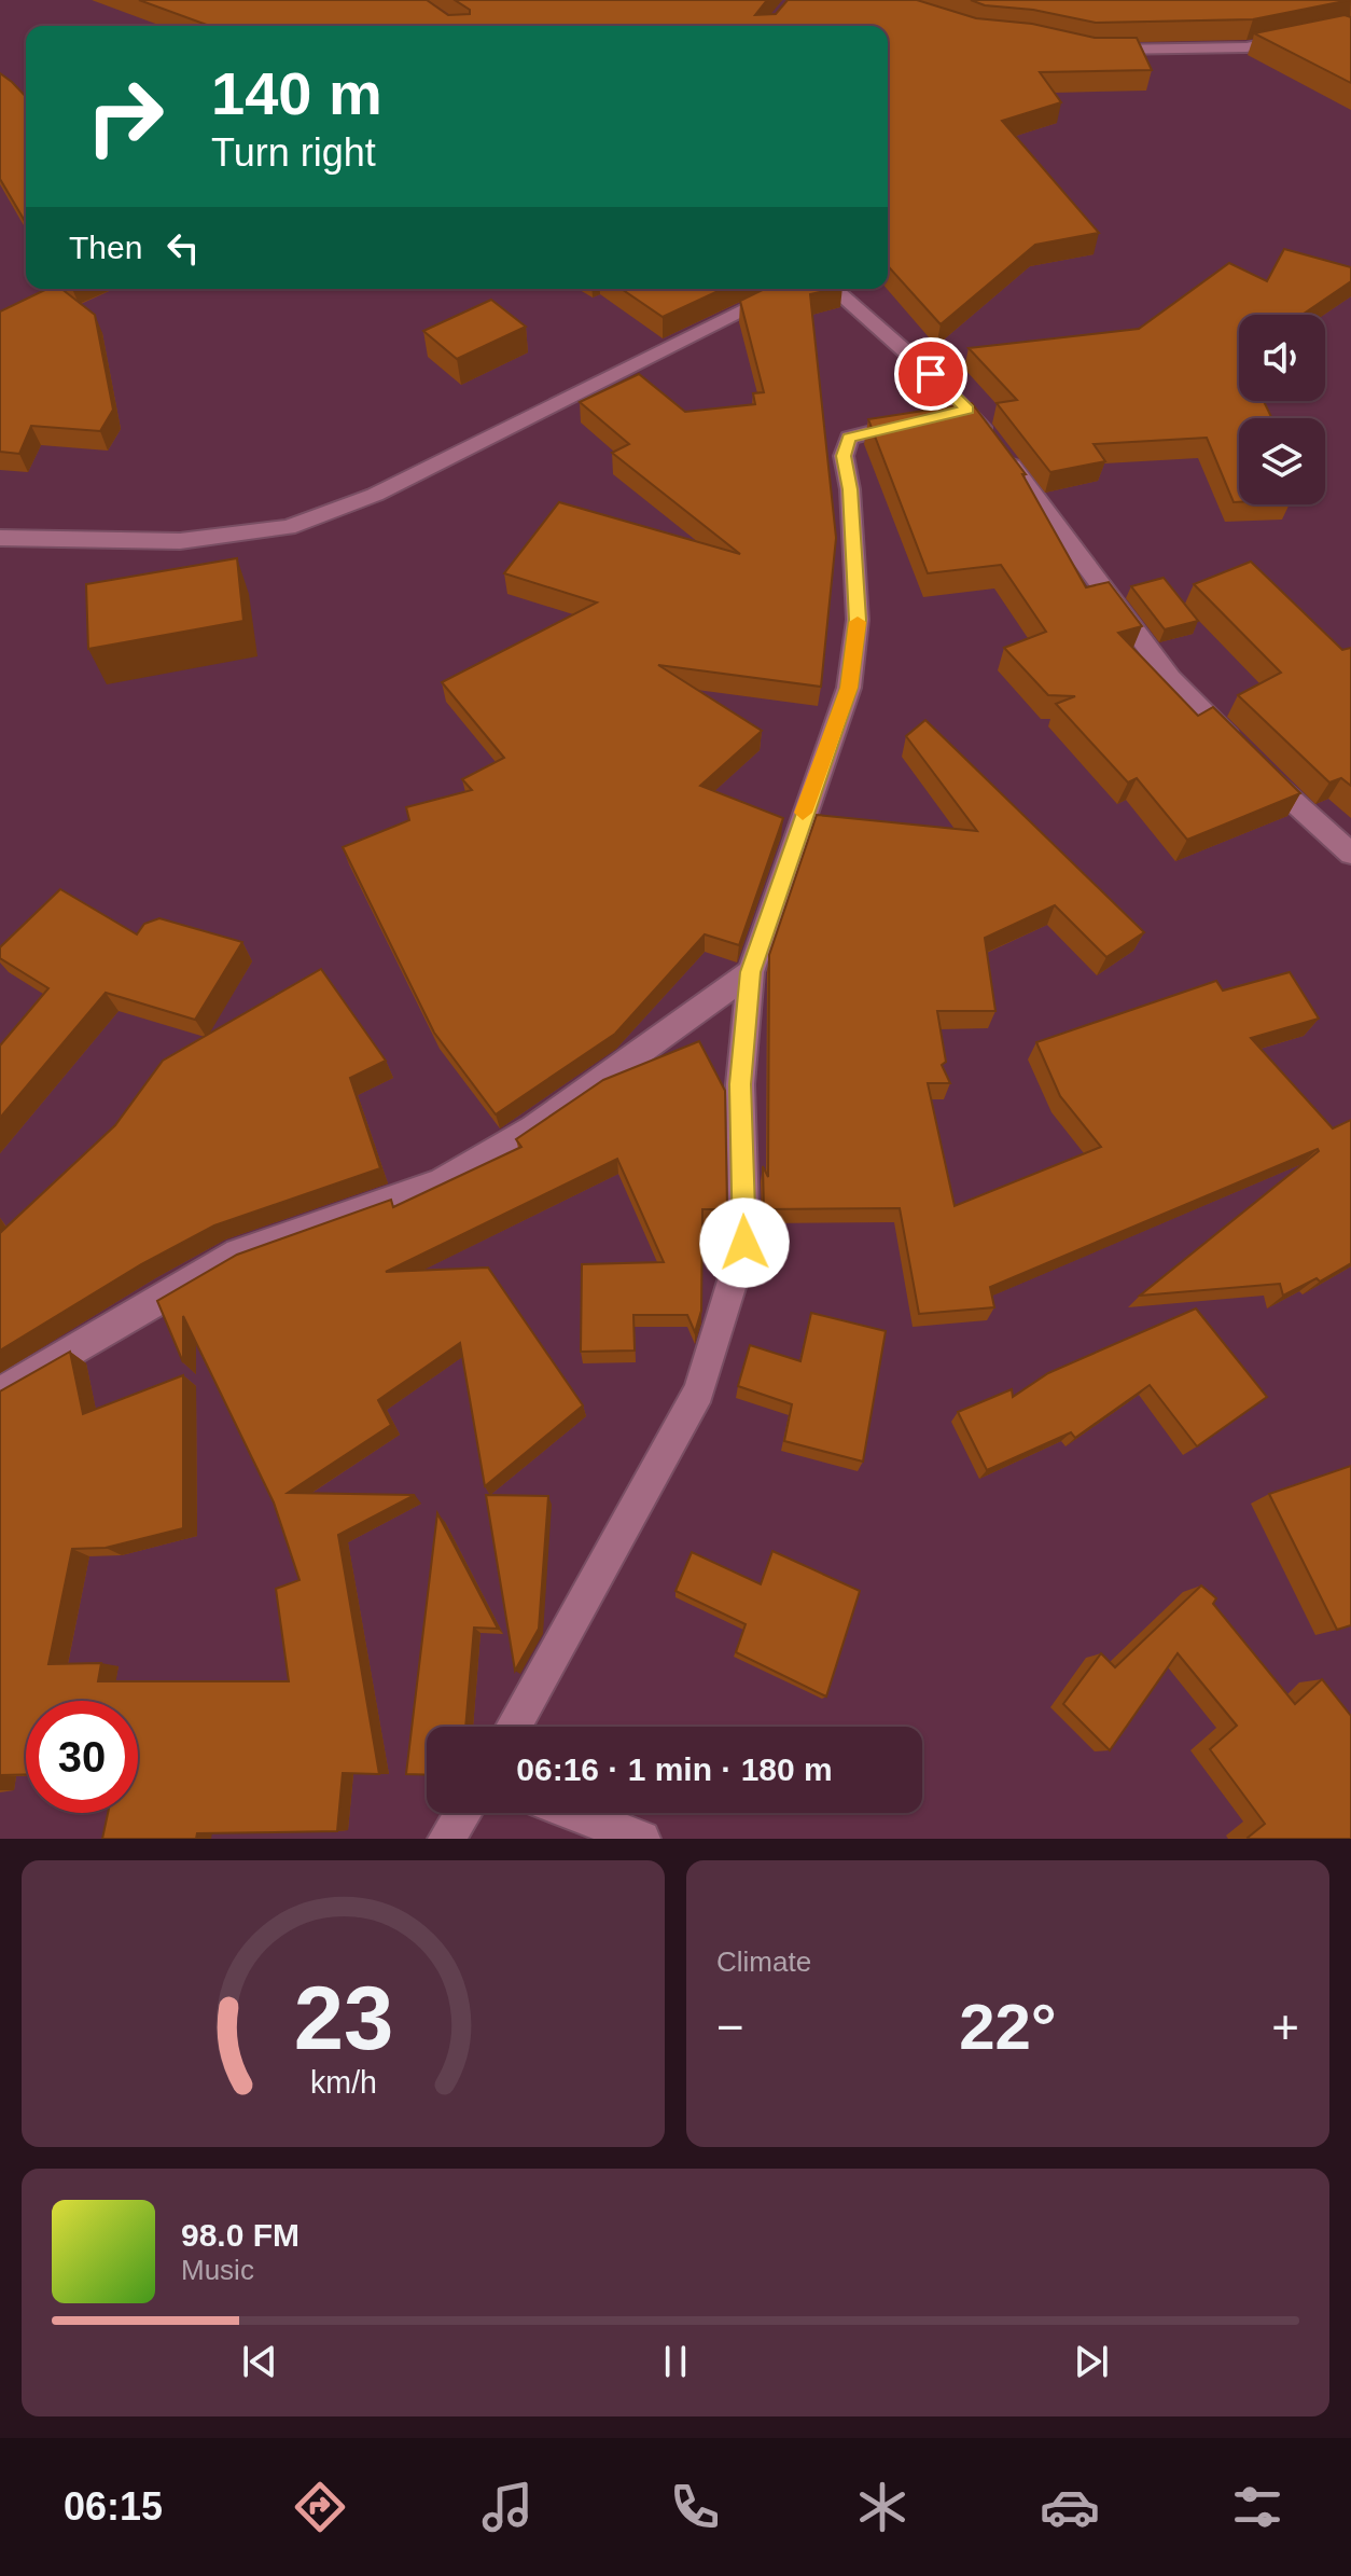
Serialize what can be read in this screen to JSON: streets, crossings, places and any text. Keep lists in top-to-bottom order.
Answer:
{
  "page": {
    "turn": ["140 m", "Turn right"],
    "then": "Then",
    "limit": "30",
    "trip": "06:16 · 1 min · 180 m",
    "tile": "Climate",
    "heat": ["−", "22°", "+"],
    "song": ["98.0 FM", "Music"],
    "tabs": "06:15",
    "gauge": ["23", "km/h"]
  }
}
